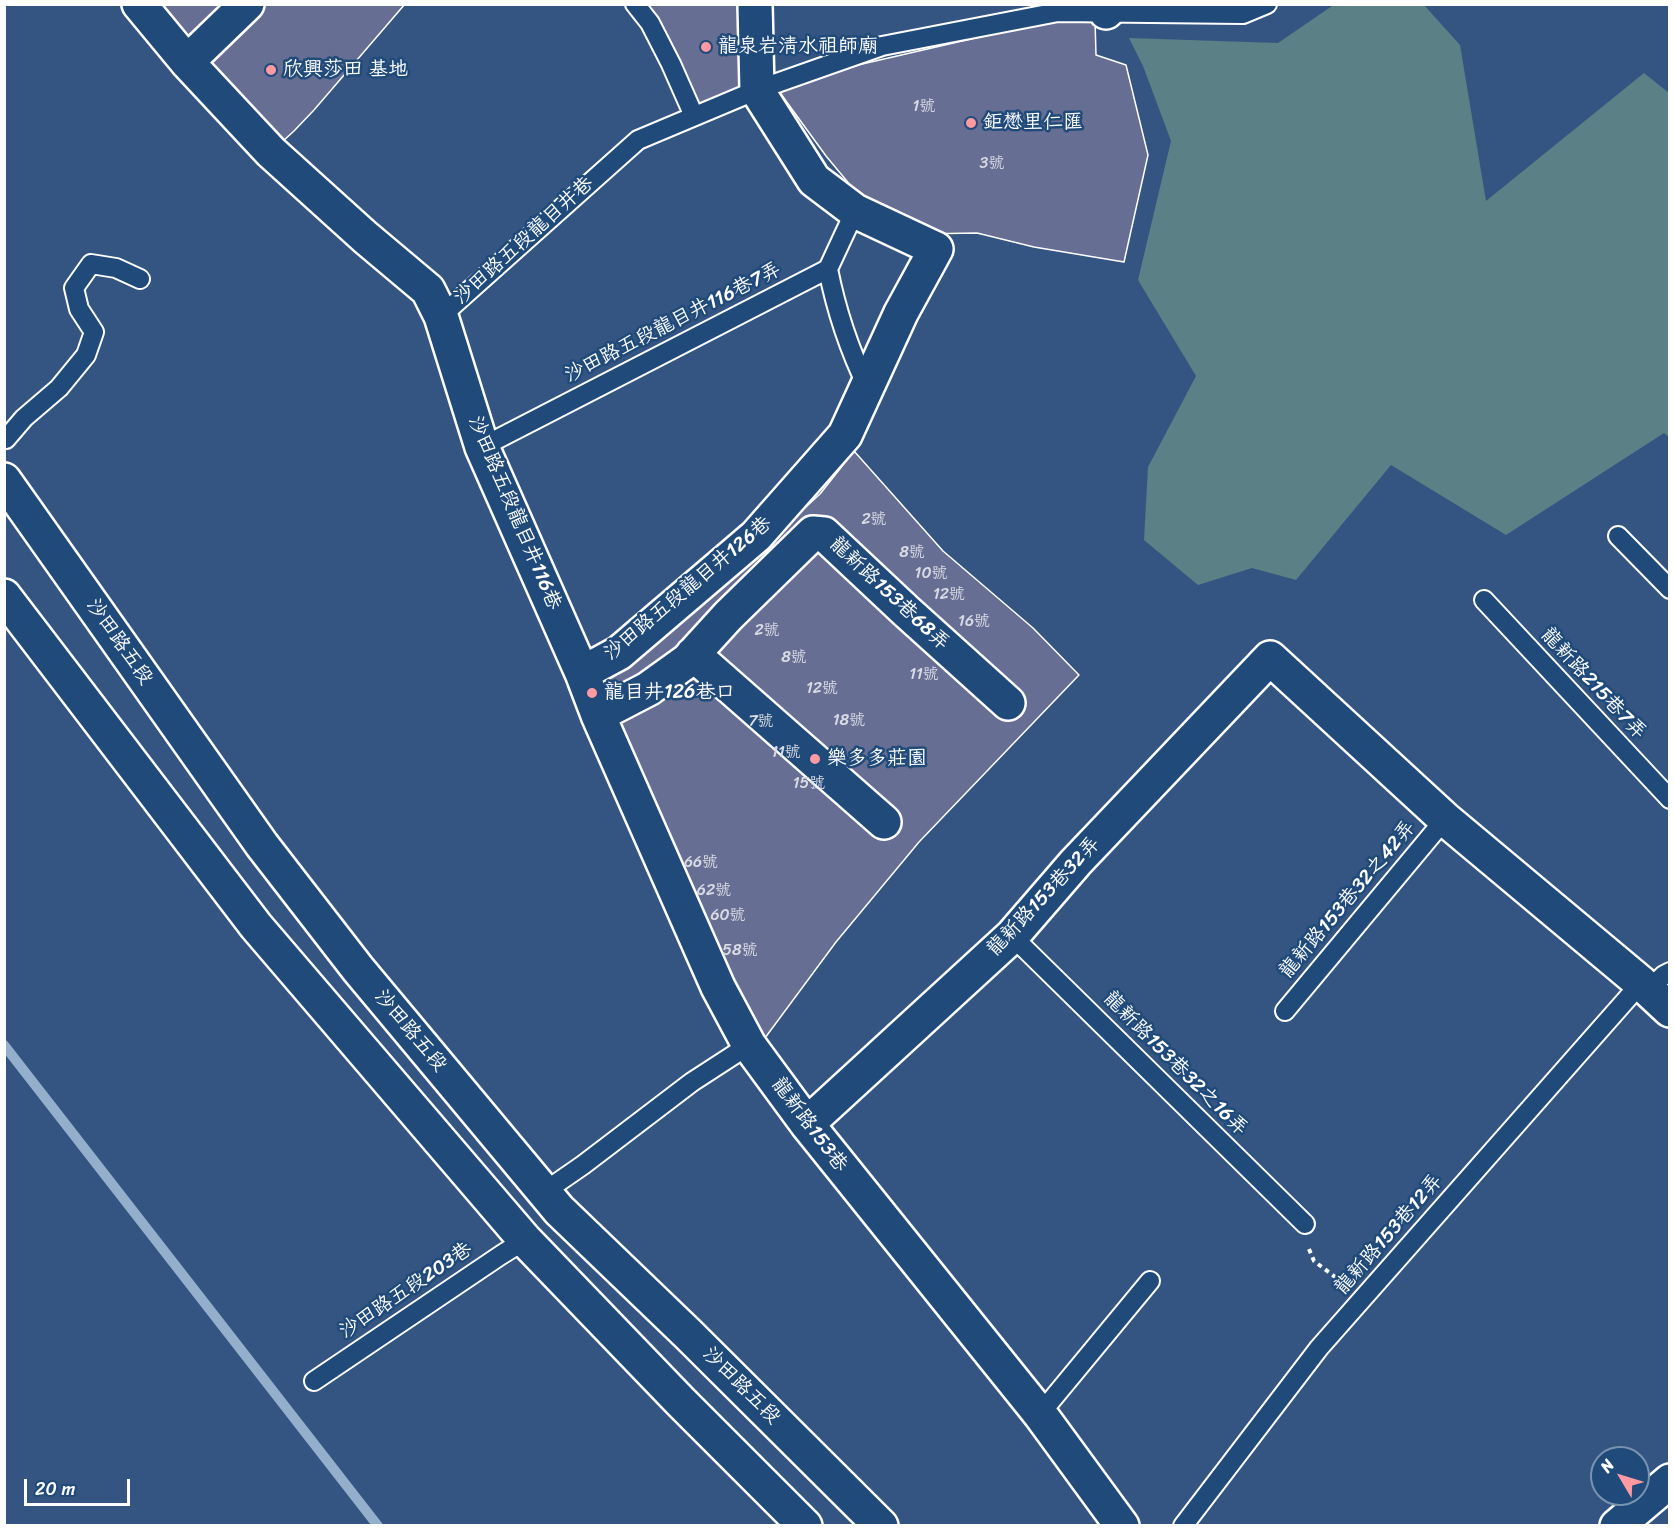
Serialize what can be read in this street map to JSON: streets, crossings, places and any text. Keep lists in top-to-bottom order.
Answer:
{
  "streets": {
    "street": [
      "沙田路五段龍目井巷",
      "沙田路五段龍目井116巷",
      "沙田路五段龍目井126巷",
      "龍新路153巷68弄",
      "沙田路五段",
      "龍新路153巷32弄",
      "龍新路153巷"
    ],
    "lane": [
      "沙田路五段龍目井116巷7弄",
      "龍新路215巷7弄",
      "龍新路153巷32之42弄",
      "龍新路153巷32之16弄",
      "龍新路153巷12弄",
      "沙田路五段203巷"
    ]
  },
  "crossings": [
    ["沙田路五段龍目井巷", "沙田路五段龍目井116巷"],
    ["沙田路五段龍目井巷", "沙田路五段龍目井126巷"],
    ["沙田路五段龍目井116巷7弄", "沙田路五段龍目井116巷"],
    ["沙田路五段龍目井116巷", "沙田路五段龍目井126巷"],
    ["沙田路五段龍目井116巷", "龍新路153巷"],
    ["沙田路五段龍目井126巷", "龍新路153巷"],
    ["龍新路153巷68弄", "龍新路153巷"],
    ["龍新路153巷32弄", "龍新路153巷32之42弄"],
    ["龍新路153巷32弄", "龍新路153巷32之16弄"],
    ["龍新路153巷32弄", "龍新路153巷"]
  ],
  "places": [
    "龍泉岩清水祖師廟",
    "欣興莎田 基地",
    "鉅懋里仁匯",
    "龍目井126巷口",
    "樂多多莊園"
  ],
  "house_numbers": [
    "1號",
    "3號",
    "2號",
    "8號",
    "10號",
    "12號",
    "16號",
    "2號",
    "8號",
    "11號",
    "12號",
    "18號",
    "7號",
    "11號",
    "15號",
    "66號",
    "62號",
    "60號",
    "58號"
  ],
  "scale_bar": "20 m",
  "north": "top left"
}
